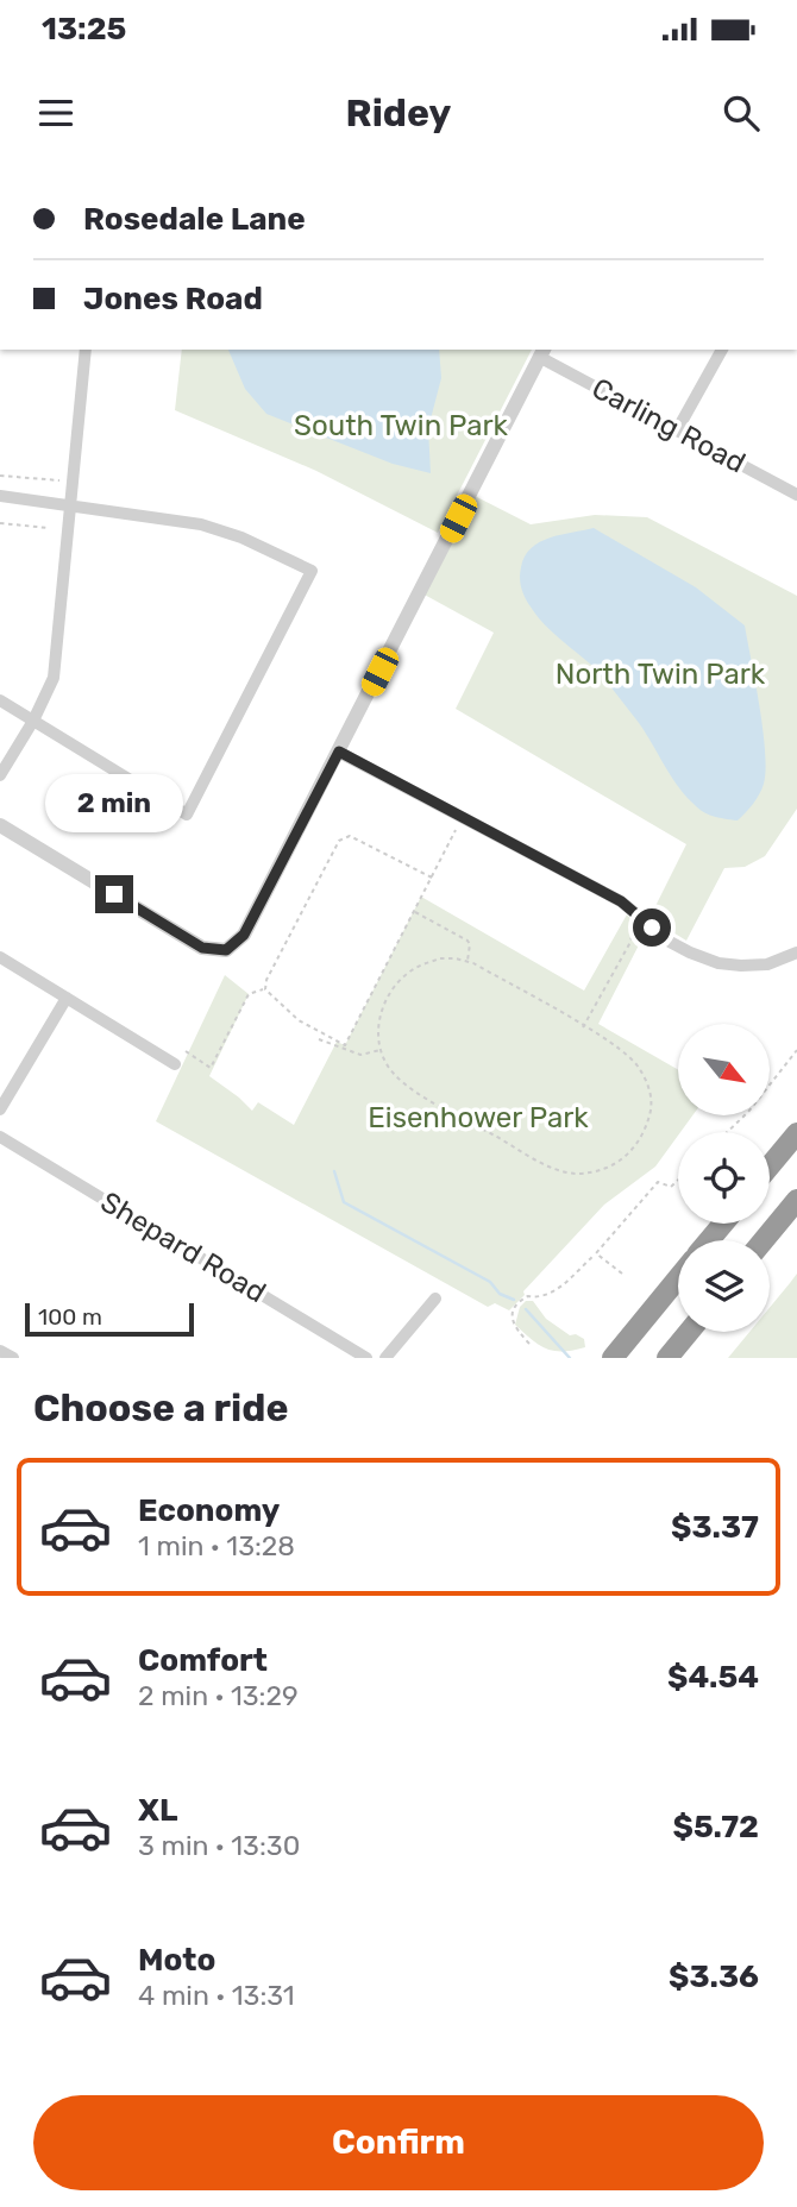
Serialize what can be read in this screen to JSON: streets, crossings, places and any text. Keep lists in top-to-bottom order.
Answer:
{
  "streets": {
    "street": ["Carling Road", "Shepard Road"]
  },
  "parks": ["South Twin Park", "North Twin Park", "Eisenhower Park"],
  "scale_bar": "100 m",
  "north": "bottom right",
  "page": {
    "status": "13:25",
    "header": "Ridey",
    "banner": ["Rosedale Lane", "Jones Road"],
    "bubble": "2 min",
    "scale": "100 m",
    "heading": "Choose a ride",
    "list": [
      {
        "name": "Economy",
        "note": "1 min · 13:28",
        "value": "$3.37"
      },
      {
        "name": "Comfort",
        "note": "2 min · 13:29",
        "value": "$4.54"
      },
      {
        "name": "XL",
        "note": "3 min · 13:30",
        "value": "$5.72"
      },
      {
        "name": "Moto",
        "note": "4 min · 13:31",
        "value": "$3.36"
      }
    ],
    "buttons": "Confirm"
  }
}
